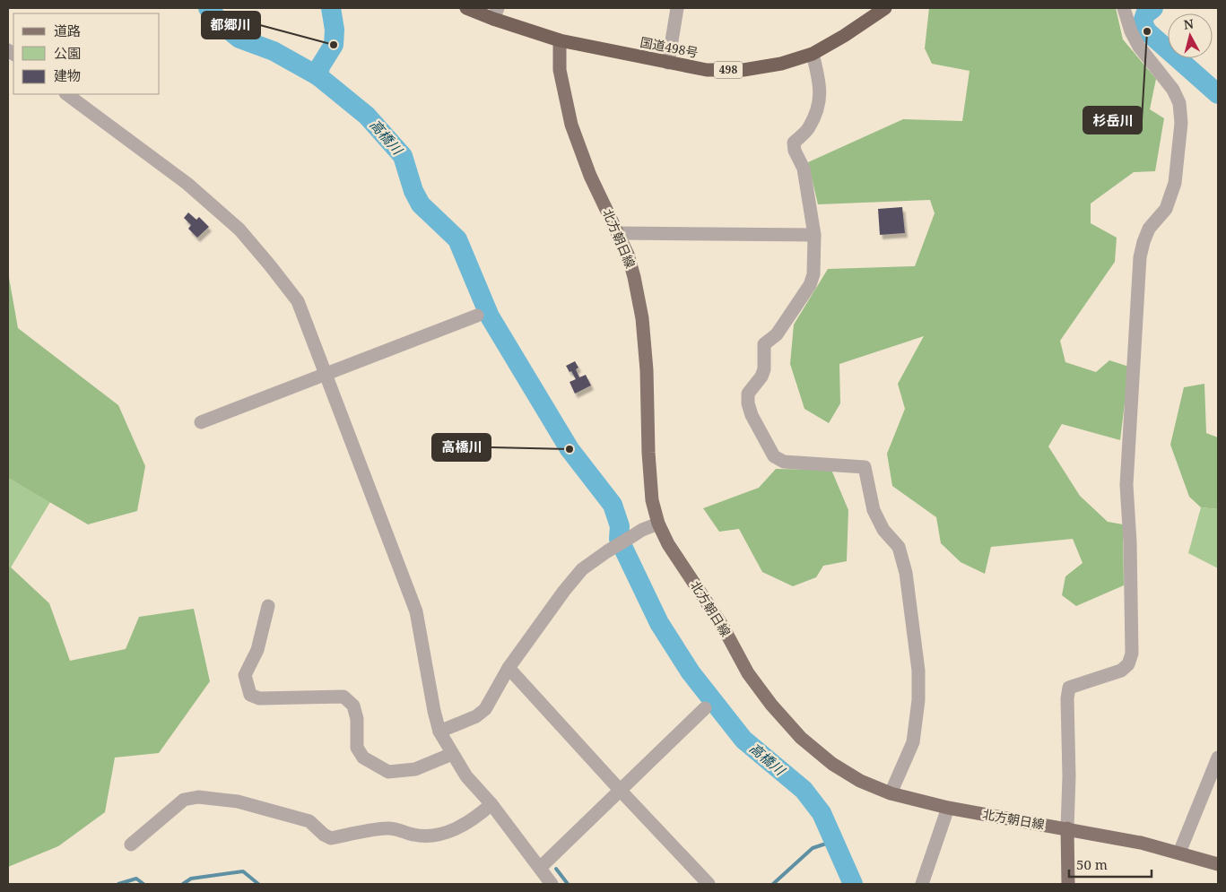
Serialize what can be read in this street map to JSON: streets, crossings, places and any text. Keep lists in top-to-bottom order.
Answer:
{
  "streets": {
    "highway": ["国道498号", "498"],
    "main road": ["北方朝日線"]
  },
  "crossings": [
    ["国道498号", "北方朝日線"]
  ],
  "water": ["高橋川"],
  "places": ["杉岳川", "都郷川", "高橋川"],
  "legend": ["道路", "公園", "建物"],
  "scale_bar": "50 m",
  "north": "top"
}
